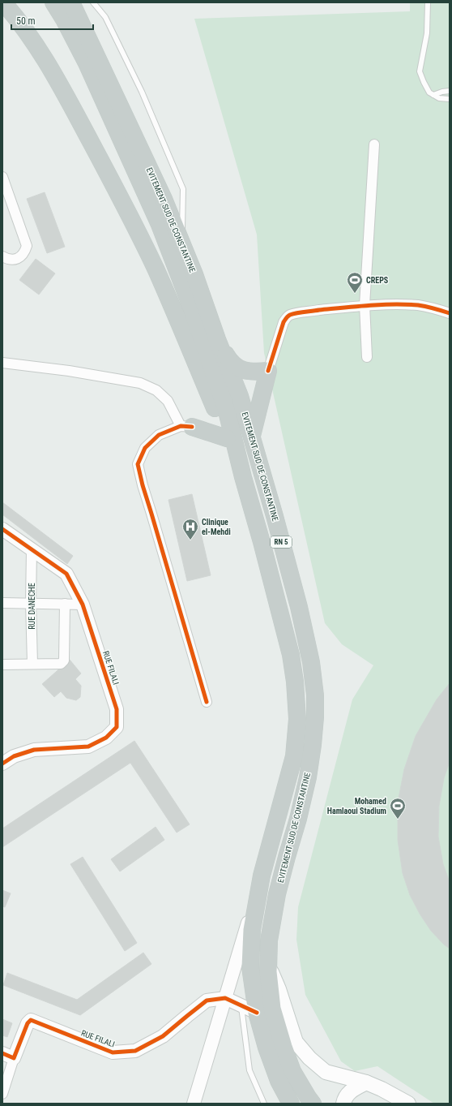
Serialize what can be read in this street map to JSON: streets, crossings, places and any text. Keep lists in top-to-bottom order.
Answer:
{
  "streets": {
    "highway": ["EVITEMENT SUD DE CONSTANTINE", "RN 5"],
    "street": ["RUE DANECHE", "RUE FILALI"]
  },
  "crossings": [
    ["RUE DANECHE", "RUE FILALI"]
  ],
  "places": {
    "sports": ["CREPS", "Mohamed Hamlaoui Stadium"],
    "hospital": ["Clinique el-Mehdi"]
  },
  "scale_bar": "50 m"
}
